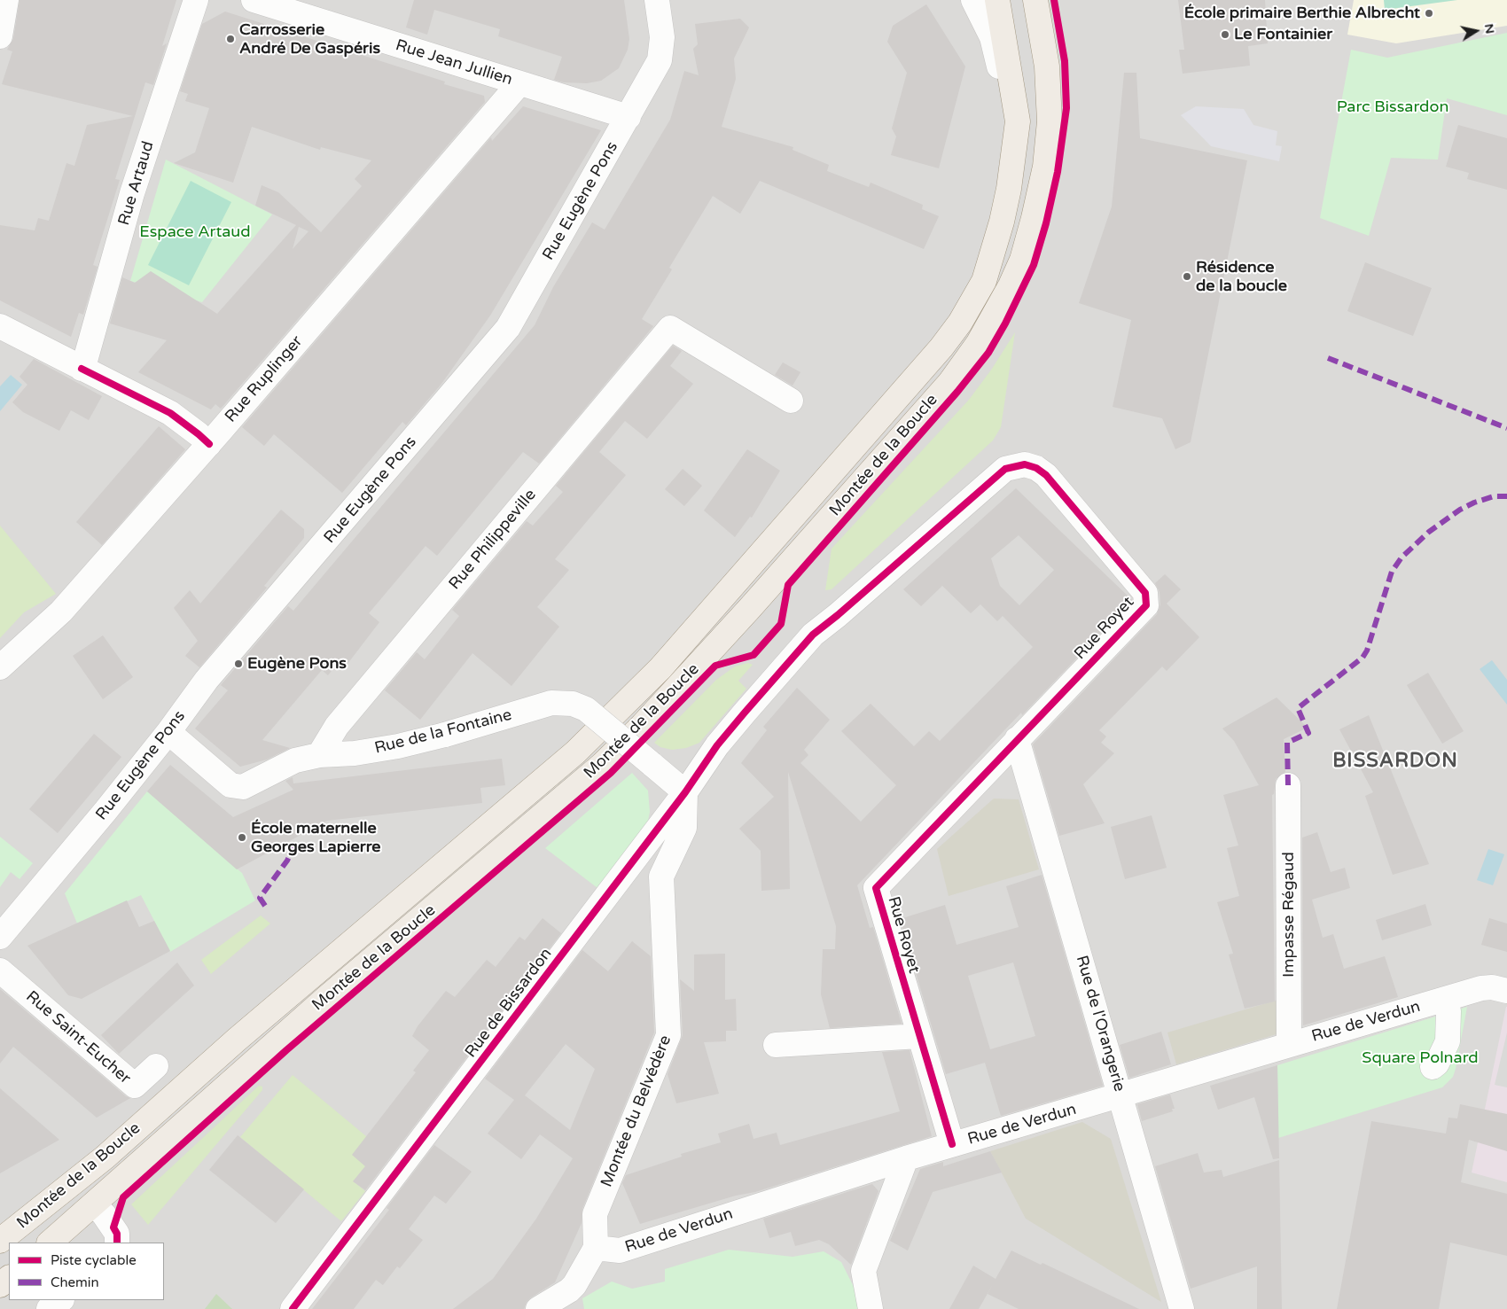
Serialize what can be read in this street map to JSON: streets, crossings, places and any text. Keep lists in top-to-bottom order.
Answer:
{
  "streets": {
    "main road": ["Montée de la Boucle"],
    "street": [
      "Rue Jean Jullien",
      "Rue Artaud",
      "Rue Eugène Pons",
      "Rue Ruplinger",
      "Rue Philippeville",
      "Rue Royet",
      "Rue de la Fontaine",
      "Impasse Régaud",
      "Rue de Bissardon",
      "Rue de Verdun",
      "Rue de l'Orangerie",
      "Rue Saint-Eucher",
      "Montée du Belvédère"
    ]
  },
  "crossings": [
    ["Rue Jean Jullien", "Rue Eugène Pons"],
    ["Rue Jean Jullien", "Rue Ruplinger"],
    ["Rue Eugène Pons", "Rue de la Fontaine"],
    ["Rue Philippeville", "Rue de la Fontaine"],
    ["Rue Royet", "Rue de Bissardon"],
    ["Rue Royet", "Rue de Verdun"],
    ["Rue Royet", "Rue de l'Orangerie"],
    ["Rue de la Fontaine", "Rue de Bissardon"],
    ["Rue de la Fontaine", "Montée du Belvédère"],
    ["Impasse Régaud", "Rue de Verdun"],
    ["Rue de Bissardon", "Montée du Belvédère"],
    ["Rue de Verdun", "Rue de l'Orangerie"],
    ["Rue de Verdun", "Montée du Belvédère"]
  ],
  "districts": ["BISSARDON"],
  "parks": ["Parc Bissardon", "Espace Artaud", "Square Polnard"],
  "places": [
    "École primaire Berthie Albrecht",
    "Le Fontainier",
    "Carrosserie André De Gaspéris",
    "Résidence de la boucle",
    "Eugène Pons",
    "École maternelle Georges Lapierre"
  ],
  "legend": ["Piste cyclable", "Chemin"],
  "north": "right"
}
